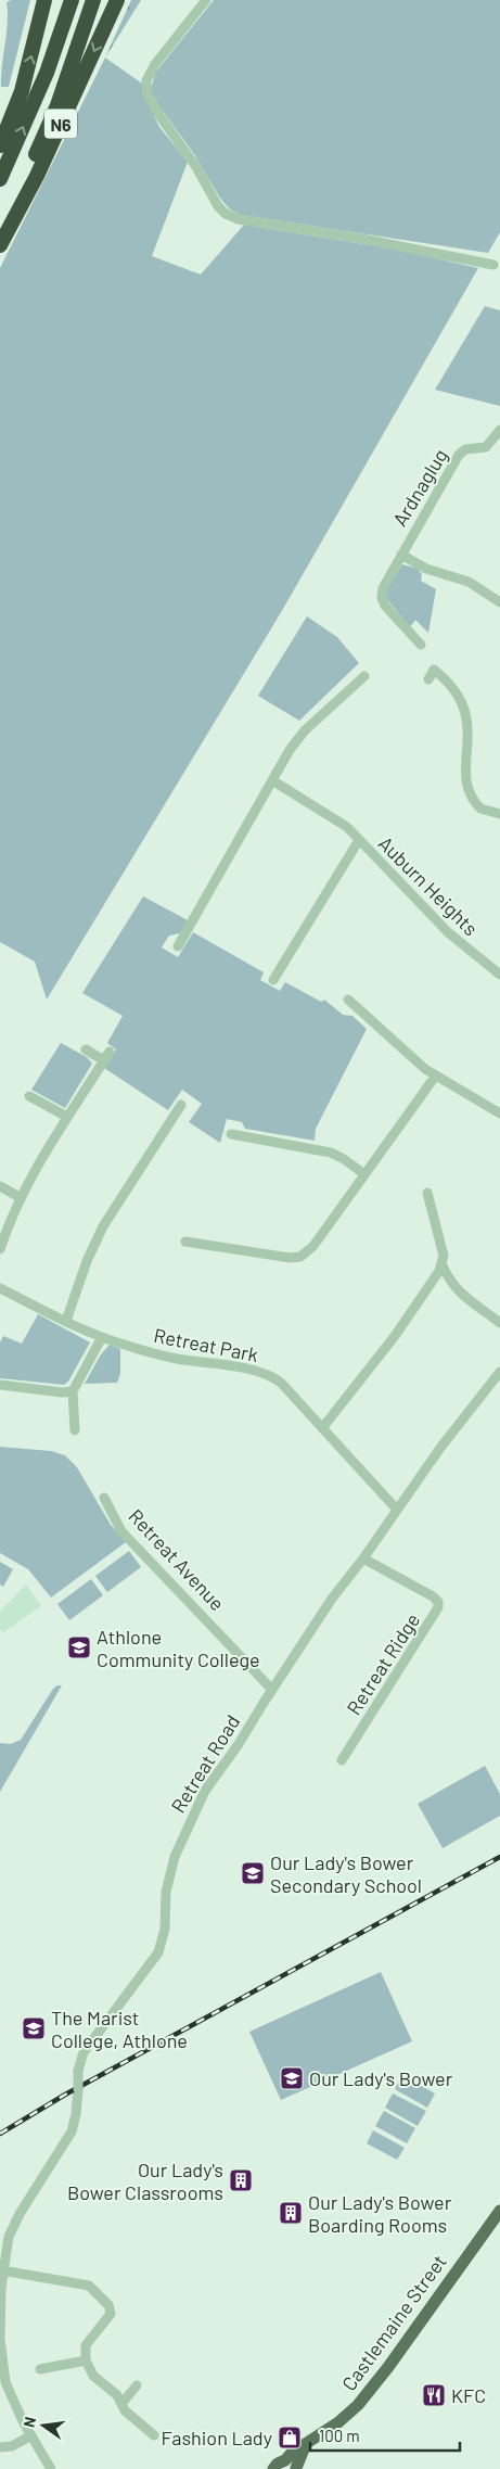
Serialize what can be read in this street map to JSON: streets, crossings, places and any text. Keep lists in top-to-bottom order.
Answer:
{
  "streets": {
    "highway": ["N6"],
    "main road": ["Castlemaine Street"],
    "street": [
      "Ardnaglug",
      "Auburn Heights",
      "Retreat Park",
      "Retreat Avenue",
      "Retreat Ridge",
      "Retreat Road"
    ]
  },
  "crossings": [
    ["Retreat Park", "Retreat Road"],
    ["Retreat Avenue", "Retreat Road"],
    ["Retreat Ridge", "Retreat Road"]
  ],
  "places": {
    "school or university": [
      "Athlone Community College",
      "Our Lady's Bower Secondary School",
      "The Marist College, Athlone",
      "Our Lady's Bower"
    ],
    "building": ["Our Lady's Bower Classrooms", "Our Lady's Bower Boarding Rooms"],
    "restaurant": ["KFC"],
    "shop": ["Fashion Lady"]
  },
  "scale_bar": "100 m",
  "north": "left"
}
